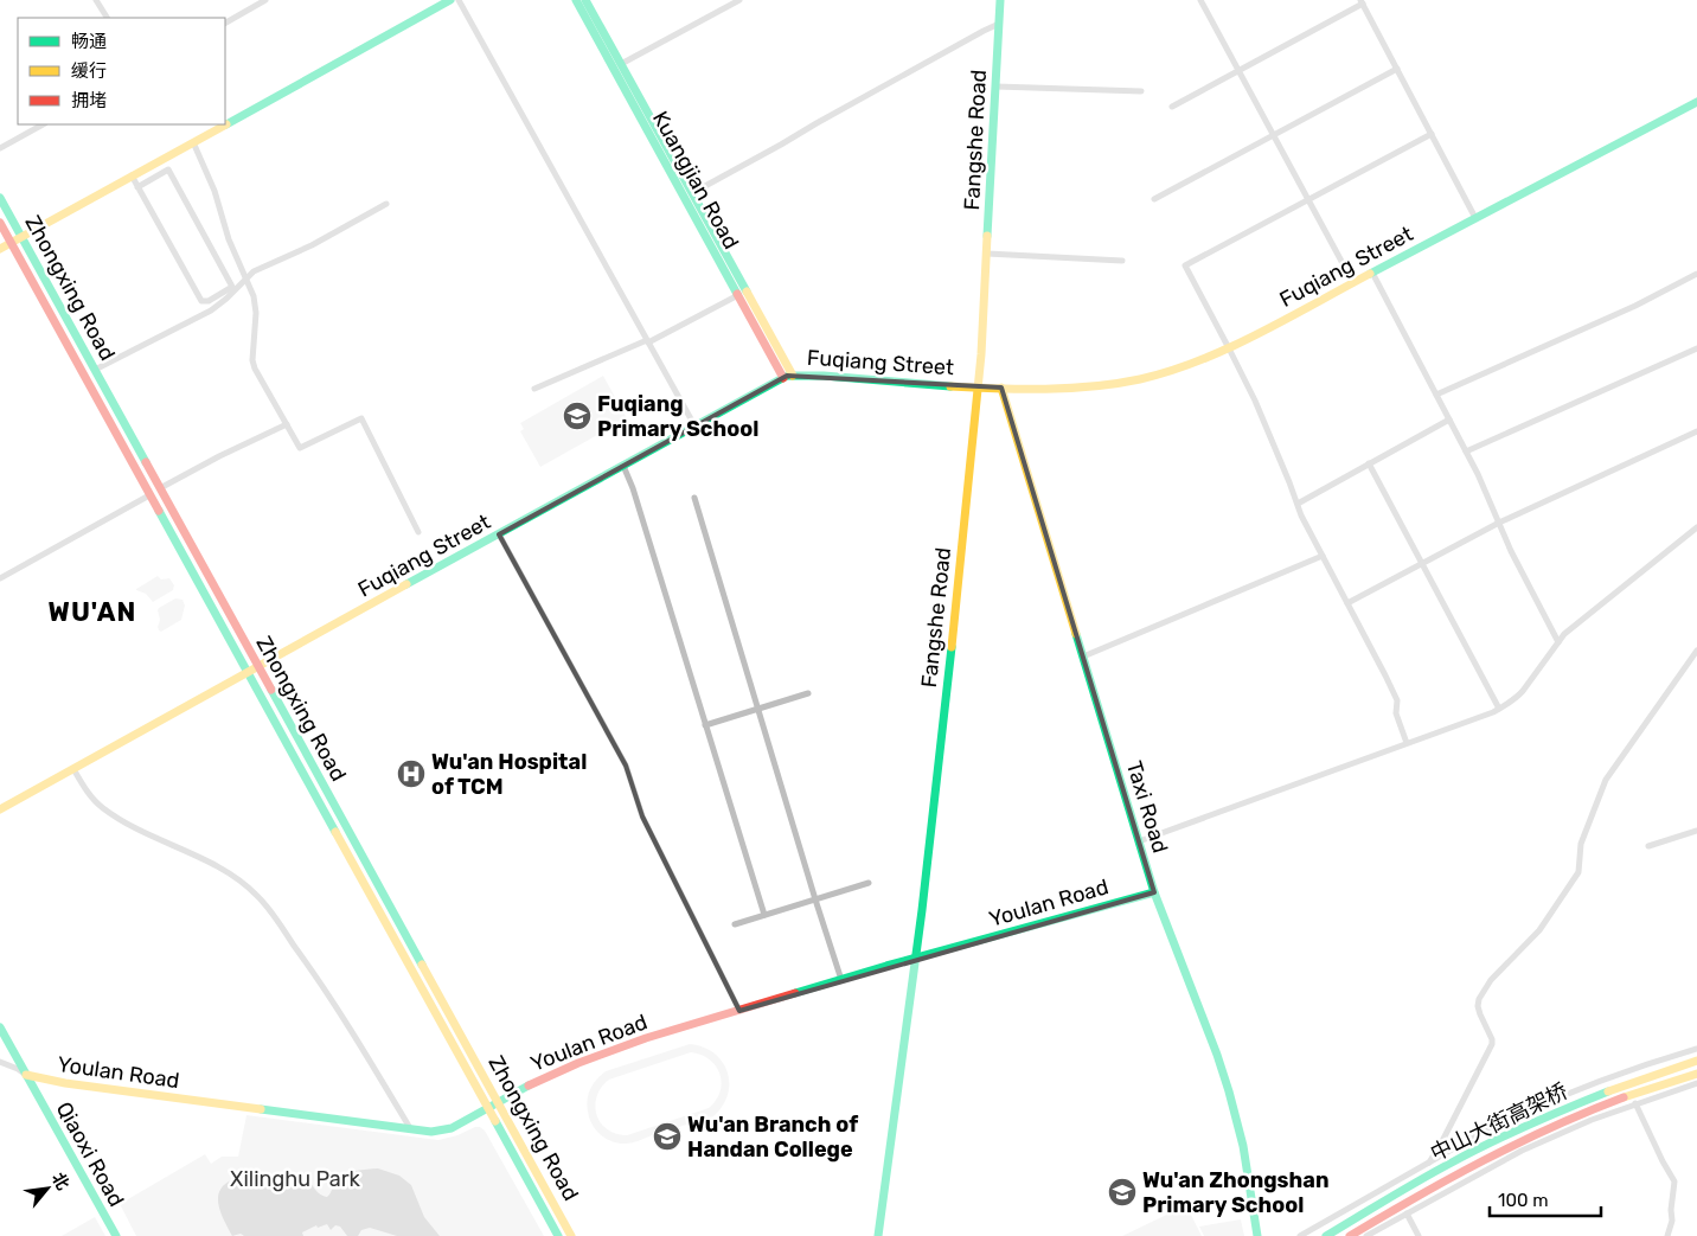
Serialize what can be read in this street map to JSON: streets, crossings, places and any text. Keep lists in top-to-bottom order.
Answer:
{
  "streets": {
    "street": [
      "Fangshe Road",
      "Kuangjian Road",
      "Fuqiang Street",
      "Zhongxing Road",
      "Taxi Road",
      "Youlan Road",
      "中山大街高架桥",
      "Qiaoxi Road"
    ]
  },
  "crossings": [
    ["Fangshe Road", "Fuqiang Street"],
    ["Fangshe Road", "Youlan Road"],
    ["Kuangjian Road", "Fuqiang Street"],
    ["Fuqiang Street", "Zhongxing Road"],
    ["Fuqiang Street", "Taxi Road"],
    ["Zhongxing Road", "Youlan Road"],
    ["Taxi Road", "Youlan Road"],
    ["Youlan Road", "Qiaoxi Road"]
  ],
  "districts": ["WU'AN"],
  "parks": ["Xilinghu Park"],
  "places": {
    "school or university": ["Fuqiang Primary School", "Wu'an Branch of Handan College", "Wu'an Zhongshan Primary School"],
    "hospital": ["Wu'an Hospital of TCM"]
  },
  "legend": ["畅通", "缓行", "拥堵"],
  "scale_bar": "100 m",
  "north": "top right"
}
